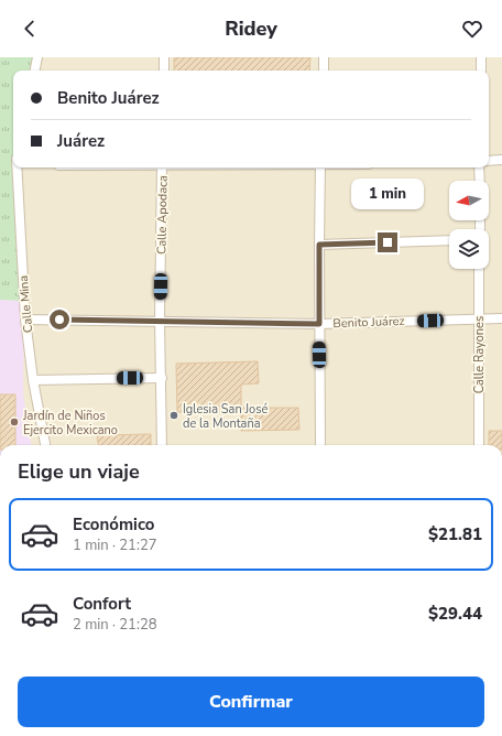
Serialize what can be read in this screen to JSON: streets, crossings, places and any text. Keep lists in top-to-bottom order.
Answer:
{
  "streets": {
    "street": [
      "Calle Apodaca",
      "Calle Mina",
      "Benito Juárez",
      "Calle Rayones"
    ]
  },
  "crossings": [
    ["Calle Apodaca", "Benito Juárez"],
    ["Calle Mina", "Benito Juárez"],
    ["Benito Juárez", "Calle Rayones"]
  ],
  "places": ["Iglesia San José de la Montaña", "Jardín de Niños Ejercito Mexicano"],
  "north": "left",
  "page": {
    "header": "Ridey",
    "banner": ["Benito Juárez", "Juárez"],
    "bubble": "1 min",
    "heading": "Elige un viaje",
    "list": [
      {
        "name": "Económico",
        "note": "1 min · 21:27",
        "value": "$21.81"
      },
      {
        "name": "Confort",
        "note": "2 min · 21:28",
        "value": "$29.44"
      }
    ],
    "buttons": "Confirmar"
  }
}
